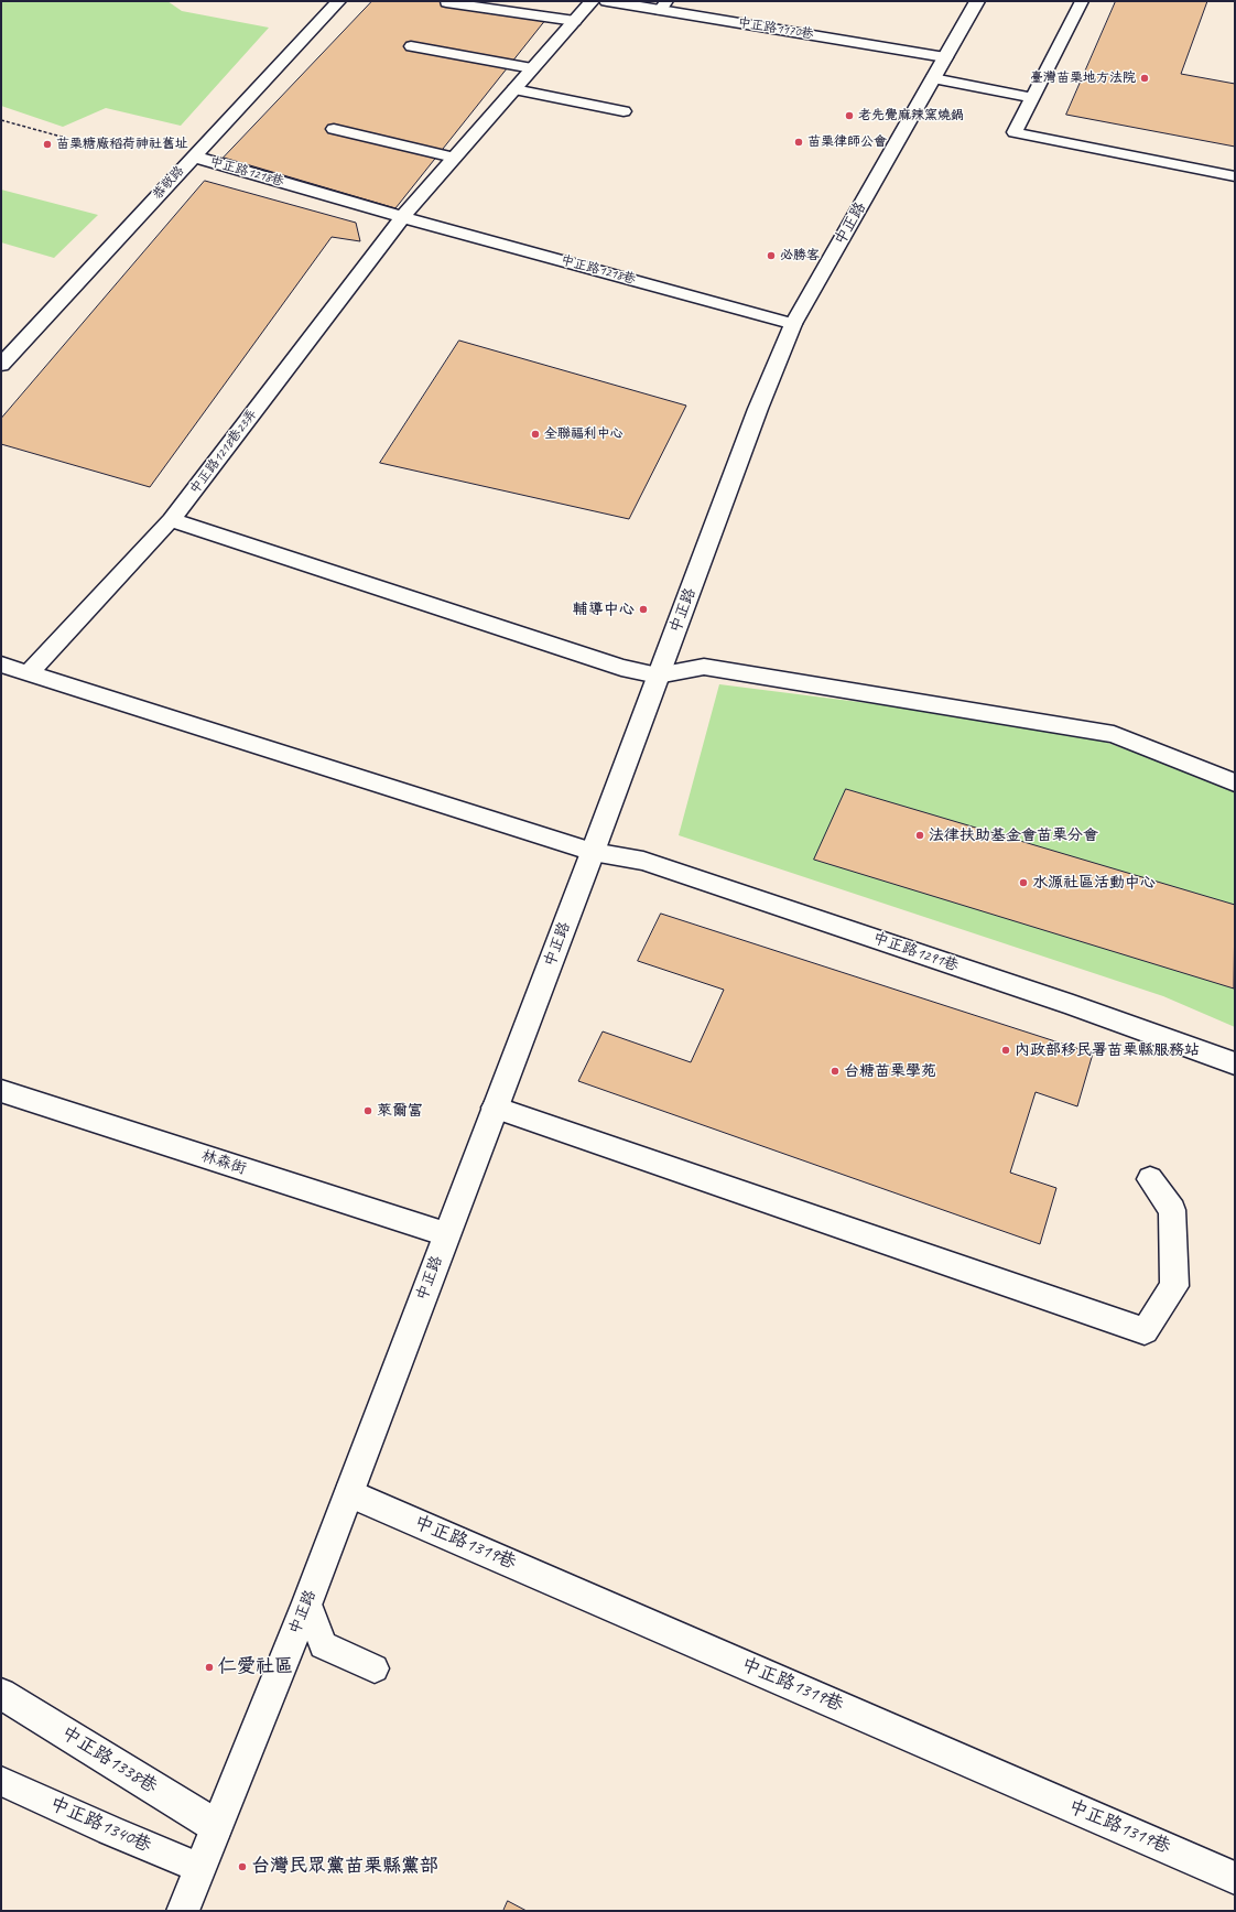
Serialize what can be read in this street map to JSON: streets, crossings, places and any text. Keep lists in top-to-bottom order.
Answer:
{
  "streets": {
    "street": [
      "中正路1170巷",
      "中正路1218巷",
      "恭敬路",
      "中正路",
      "中正路1218巷23弄",
      "中正路1291巷",
      "林森街",
      "中正路1319巷",
      "中正路1338巷"
    ],
    "lane": ["中正路1340巷"]
  },
  "crossings": [
    ["中正路1170巷", "中正路"],
    ["中正路1218巷", "恭敬路"],
    ["中正路1218巷", "中正路"],
    ["中正路1218巷", "中正路1218巷23弄"],
    ["中正路", "中正路1291巷"],
    ["中正路", "林森街"],
    ["中正路", "中正路1319巷"],
    ["中正路", "中正路1338巷"],
    ["中正路", "中正路1340巷"],
    ["中正路1218巷23弄", "中正路1291巷"]
  ],
  "places": [
    "臺灣苗栗地方法院",
    "老先覺麻辣窯燒鍋",
    "苗栗律師公會",
    "苗栗糖廠稻荷神社舊址",
    "必勝客",
    "全聯福利中心",
    "輔導中心",
    "法律扶助基金會苗栗分會",
    "水源社區活動中心",
    "內政部移民署苗栗縣服務站",
    "台糖苗栗學苑",
    "萊爾富",
    "仁愛社區",
    "台灣民眾黨苗栗縣黨部"
  ]
}
